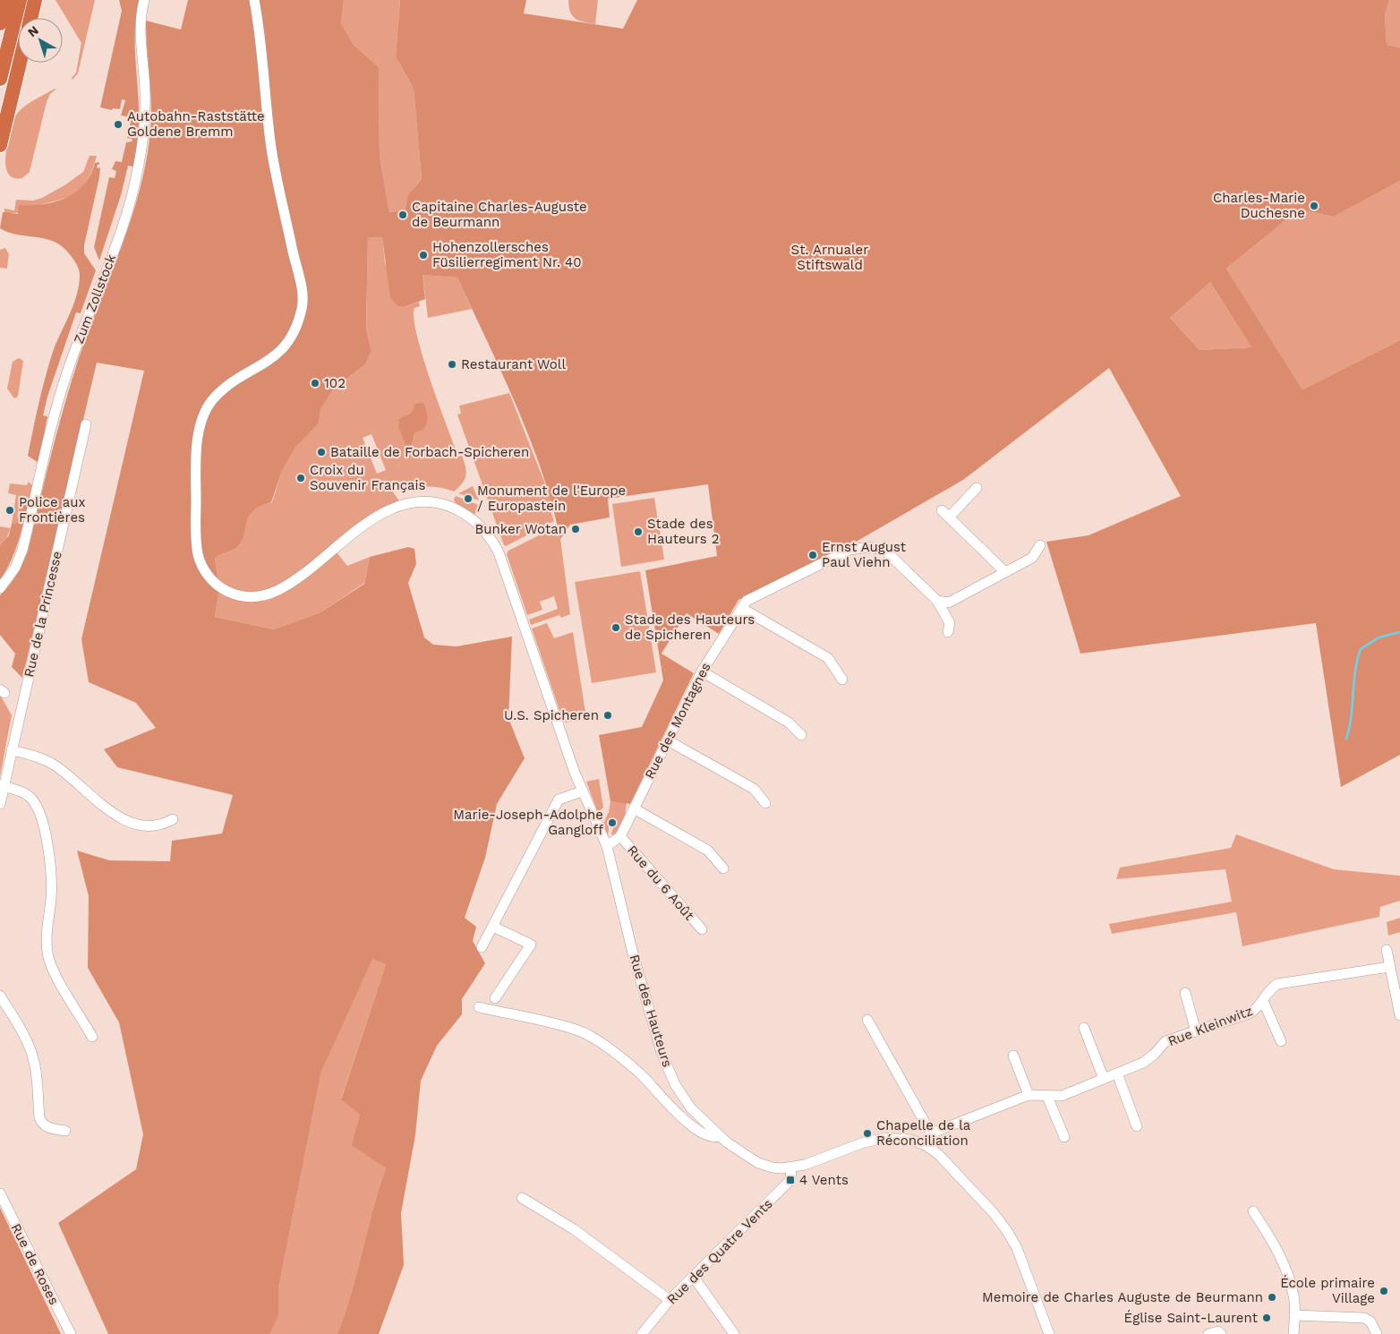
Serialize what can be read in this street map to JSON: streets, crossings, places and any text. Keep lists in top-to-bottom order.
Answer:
{
  "streets": {
    "street": [
      "Zum Zollstock",
      "Rue de la Princesse",
      "Rue des Montagnes",
      "Rue du 6 Août",
      "Rue des Hauteurs",
      "Rue Kleinwitz",
      "Rue des Quatre Vents",
      "Rue de Roses"
    ]
  },
  "crossings": [
    ["Rue des Montagnes", "Rue du 6 Août"],
    ["Rue des Montagnes", "Rue des Hauteurs"],
    ["Rue des Hauteurs", "Rue des Quatre Vents"]
  ],
  "parks": ["St. Arnualer Stiftswald"],
  "places": {
    "other": [
      "Autobahn-Raststätte Goldene Bremm",
      "Charles-Marie Duchesne",
      "Capitaine Charles-Auguste de Beurmann",
      "Hohenzollersches Füsilierregiment Nr. 40",
      "Restaurant Woll",
      "102",
      "Bataille de Forbach-Spicheren",
      "Croix du Souvenir Français",
      "Monument de l'Europe / Europastein",
      "Police aux Frontières",
      "Bunker Wotan",
      "Stade des Hauteurs 2",
      "Ernst August Paul Viehn",
      "Stade des Hauteurs de Spicheren",
      "U.S. Spicheren",
      "Marie-Joseph-Adolphe Gangloff",
      "Chapelle de la Réconciliation",
      "École primaire Village",
      "Memoire de Charles Auguste de Beurmann",
      "Église Saint-Laurent"
    ],
    "transit": ["4 Vents"]
  },
  "north": "top left"
}
